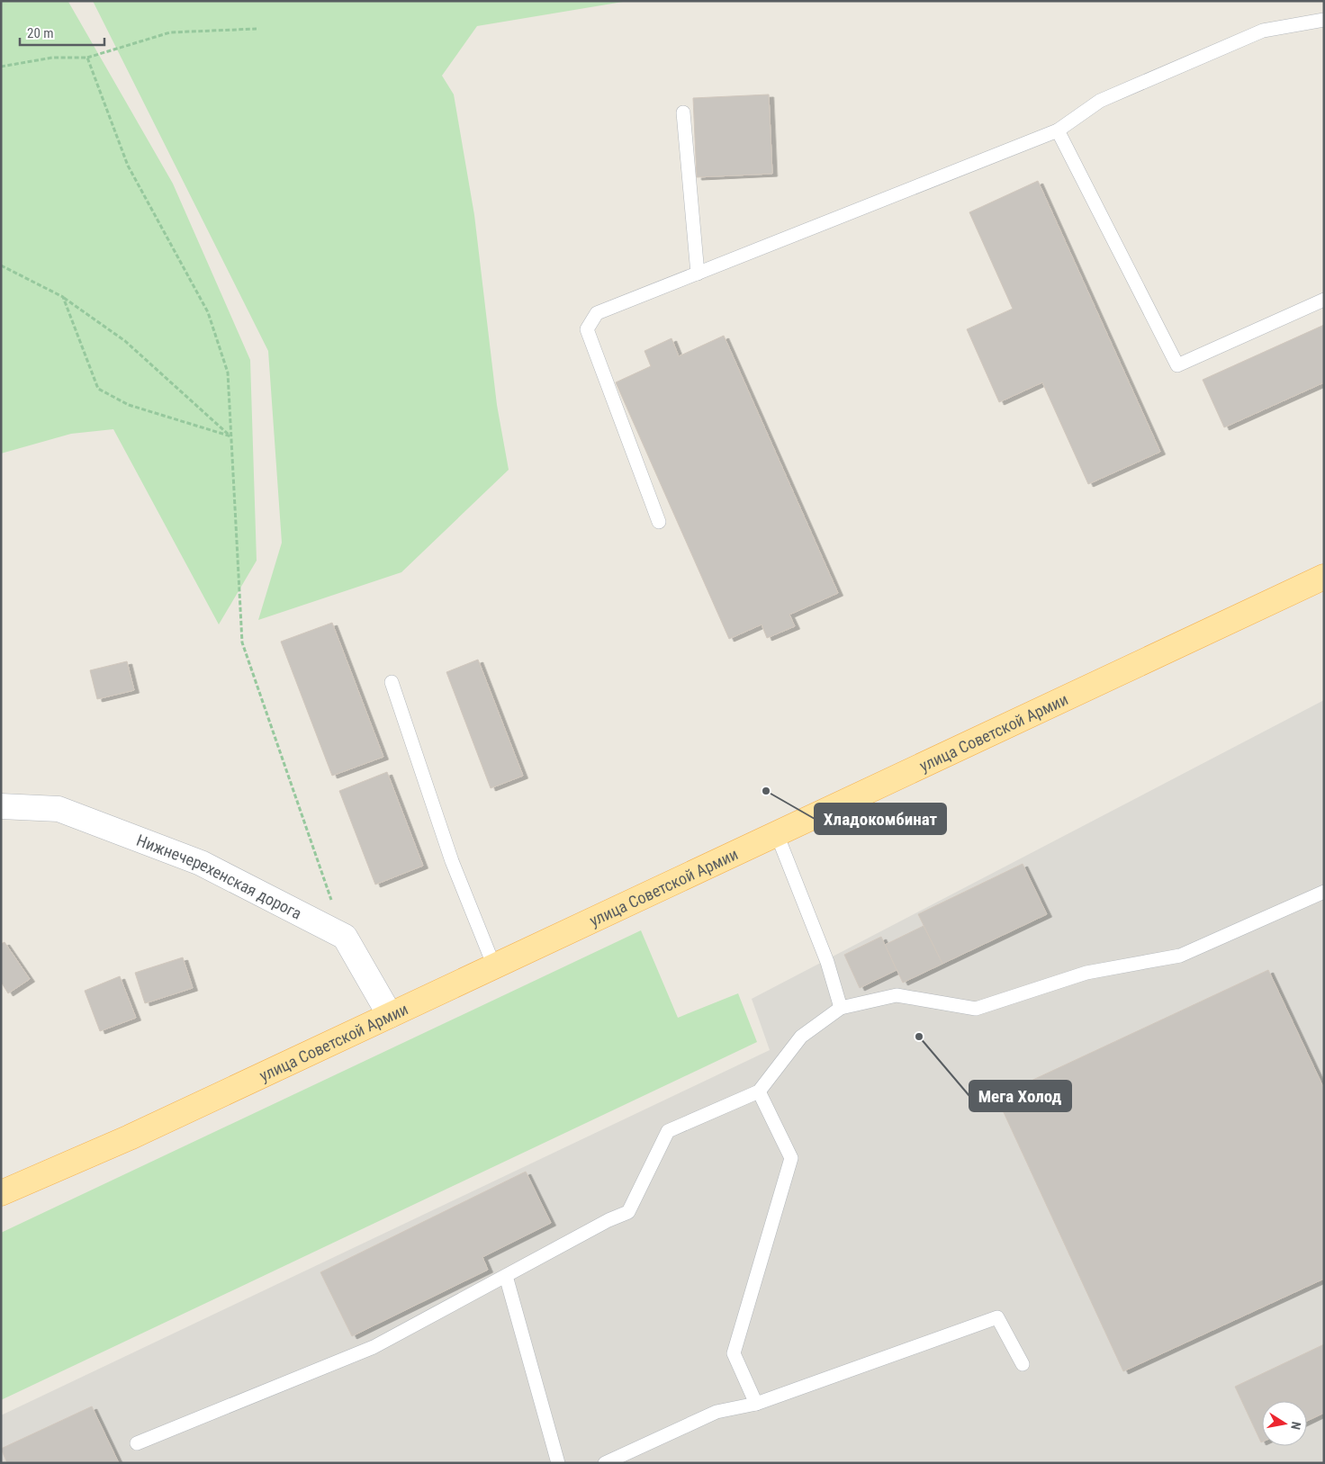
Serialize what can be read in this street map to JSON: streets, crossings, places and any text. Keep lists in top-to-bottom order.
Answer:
{
  "streets": {
    "main road": ["улица Советской Армии"],
    "street": ["Нижнечерехенская дорога"]
  },
  "places": ["Хладокомбинат", "Мега Холод"],
  "scale_bar": "20 m",
  "north": "right"
}
